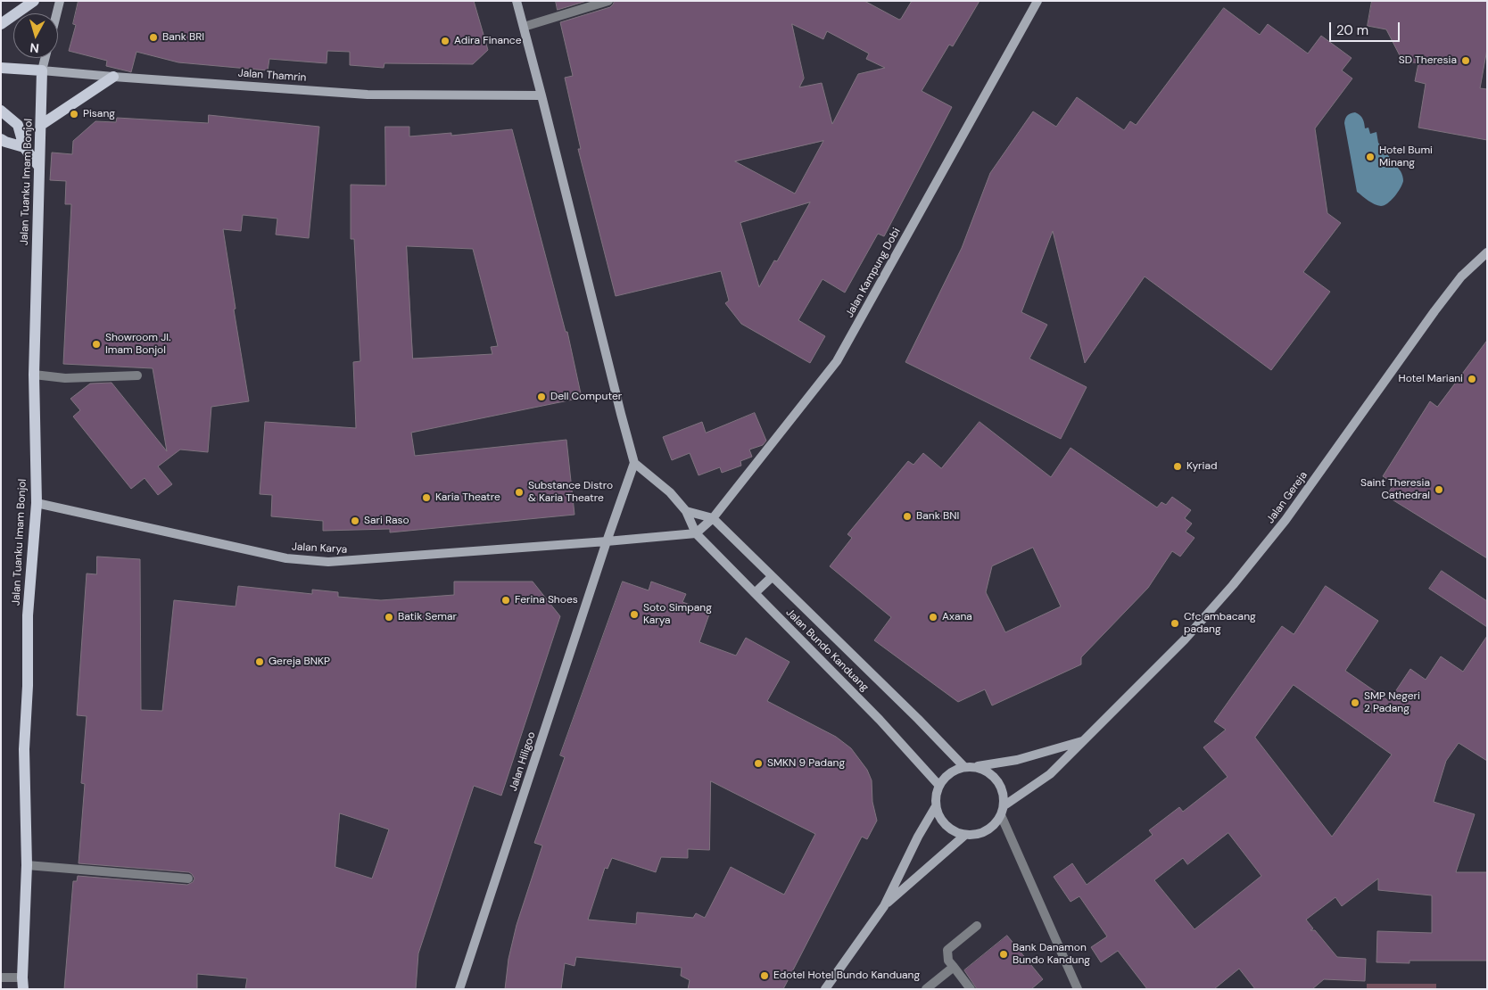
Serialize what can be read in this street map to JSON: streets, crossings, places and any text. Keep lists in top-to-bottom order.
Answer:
{
  "streets": {
    "main road": [
      "Jalan Thamrin",
      "Jalan Tuanku Imam Bonjol",
      "Jalan Kampung Dobi",
      "Jalan Gereja",
      "Jalan Karya",
      "Jalan Bundo Kanduang",
      "Jalan Hiligoo"
    ]
  },
  "crossings": [
    ["Jalan Thamrin", "Jalan Tuanku Imam Bonjol"],
    ["Jalan Tuanku Imam Bonjol", "Jalan Karya"],
    ["Jalan Kampung Dobi", "Jalan Karya"],
    ["Jalan Kampung Dobi", "Jalan Bundo Kanduang"],
    ["Jalan Gereja", "Jalan Bundo Kanduang"],
    ["Jalan Karya", "Jalan Bundo Kanduang"],
    ["Jalan Karya", "Jalan Hiligoo"]
  ],
  "places": [
    "Bank BRI",
    "Adira Finance",
    "SD Theresia",
    "Pisang",
    "Hotel Bumi Minang",
    "Showroom Jl. Imam Bonjol",
    "Hotel Mariani",
    "Dell Computer",
    "Kyriad",
    "Saint Theresia Cathedral",
    "Substance Distro & Karia Theatre",
    "Karia Theatre",
    "Bank BNI",
    "Sari Raso",
    "Ferina Shoes",
    "Soto Simpang Karya",
    "Batik Semar",
    "Axana",
    "Cfc ambacang padang",
    "Gereja BNKP",
    "SMP Negeri 2 Padang",
    "SMKN 9 Padang",
    "Bank Danamon Bundo Kandung",
    "Edotel Hotel Bundo Kanduang"
  ],
  "scale_bar": "20 m",
  "north": "bottom"
}
